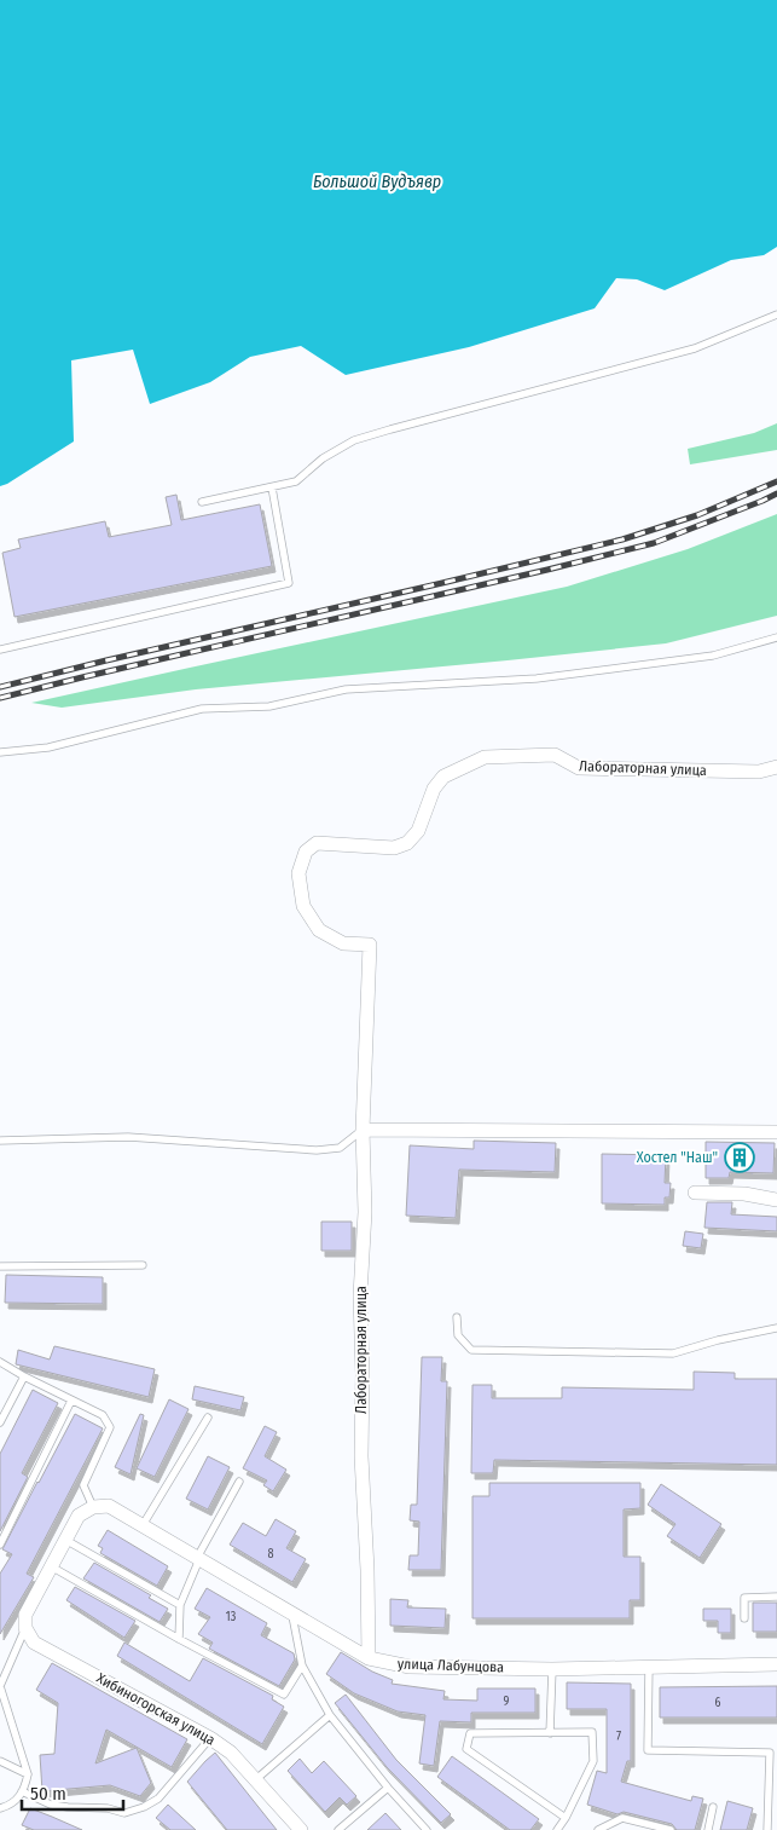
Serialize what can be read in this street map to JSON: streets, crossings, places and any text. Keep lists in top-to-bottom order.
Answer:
{
  "streets": {
    "street": ["Лабораторная улица", "улица Лабунцова", "Хибиногорская улица"]
  },
  "crossings": [
    ["Лабораторная улица", "улица Лабунцова"]
  ],
  "water": ["Большой Вудъявр"],
  "places": {
    "building": ["Хостел \"Наш\""]
  },
  "house_numbers": [
    "8",
    "13",
    "9",
    "6",
    "7"
  ],
  "scale_bar": "50 m"
}
